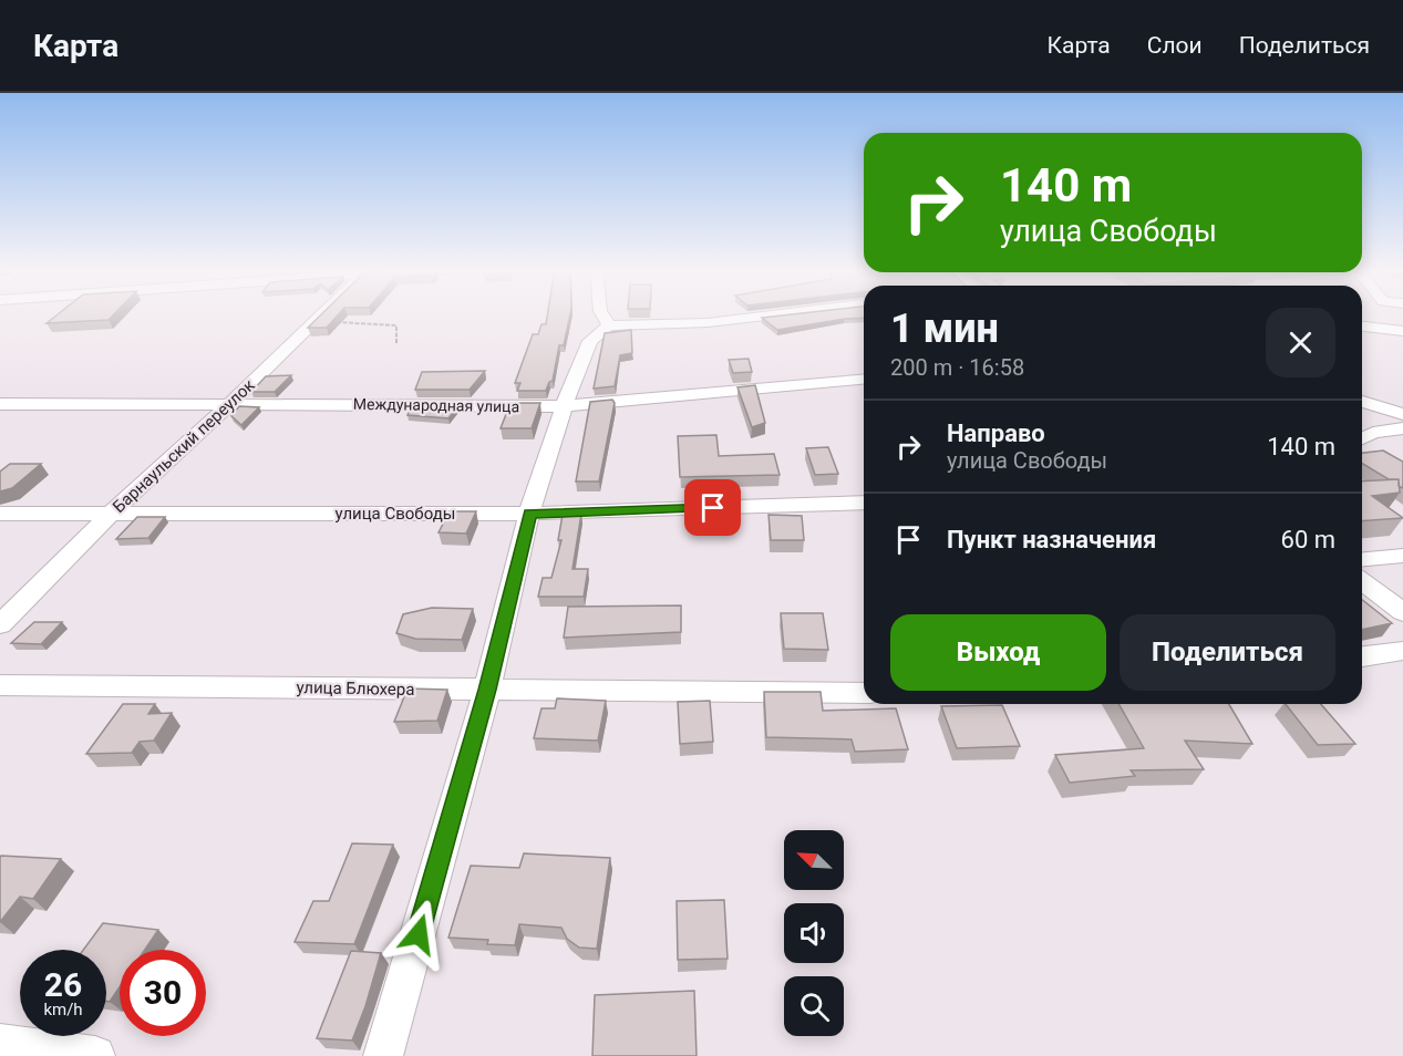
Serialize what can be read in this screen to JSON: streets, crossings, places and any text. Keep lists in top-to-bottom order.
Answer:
{
  "streets": {
    "street": [
      "Международная улица",
      "Барнаульский переулок",
      "улица Свободы",
      "улица Блюхера"
    ]
  },
  "crossings": [
    ["Международная улица", "Барнаульский переулок"],
    ["Барнаульский переулок", "улица Свободы"]
  ],
  "north": "top left",
  "page": {
    "header": "Карта",
    "nav": ["Карта", "Слои", "Поделиться"],
    "turn": ["140 m", "улица Свободы"],
    "heading": ["1 мин", "200 m · 16:58"],
    "list": [
      {
        "name": "Направо",
        "note": "улица Свободы",
        "value": "140 m"
      },
      {
        "name": "Пункт назначения",
        "value": "60 m"
      }
    ],
    "buttons": ["Выход", "Поделиться"],
    "speed": "26 km/h",
    "limit": "30"
  }
}
